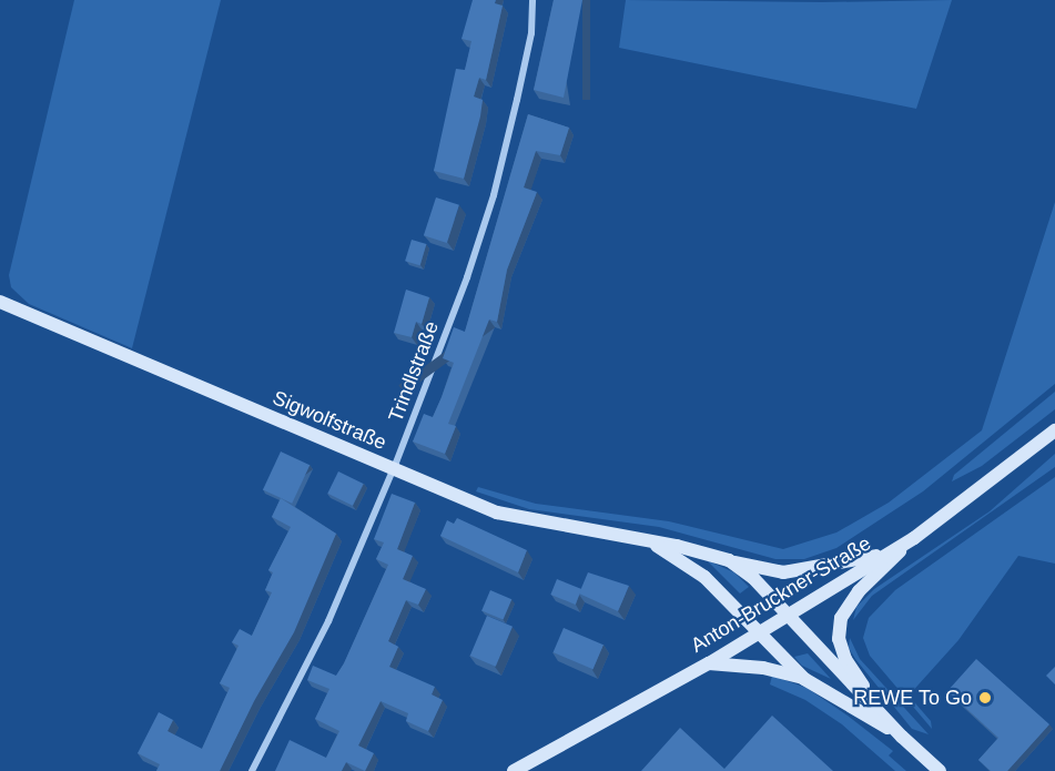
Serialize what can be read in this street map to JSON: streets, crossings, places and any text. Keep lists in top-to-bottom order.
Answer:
{
  "streets": {
    "street": ["Trindlstraße", "Sigwolfstraße", "Anton-Bruckner-Straße"]
  },
  "crossings": [
    ["Trindlstraße", "Sigwolfstraße"],
    ["Sigwolfstraße", "Anton-Bruckner-Straße"]
  ],
  "places": ["REWE To Go"]
}
